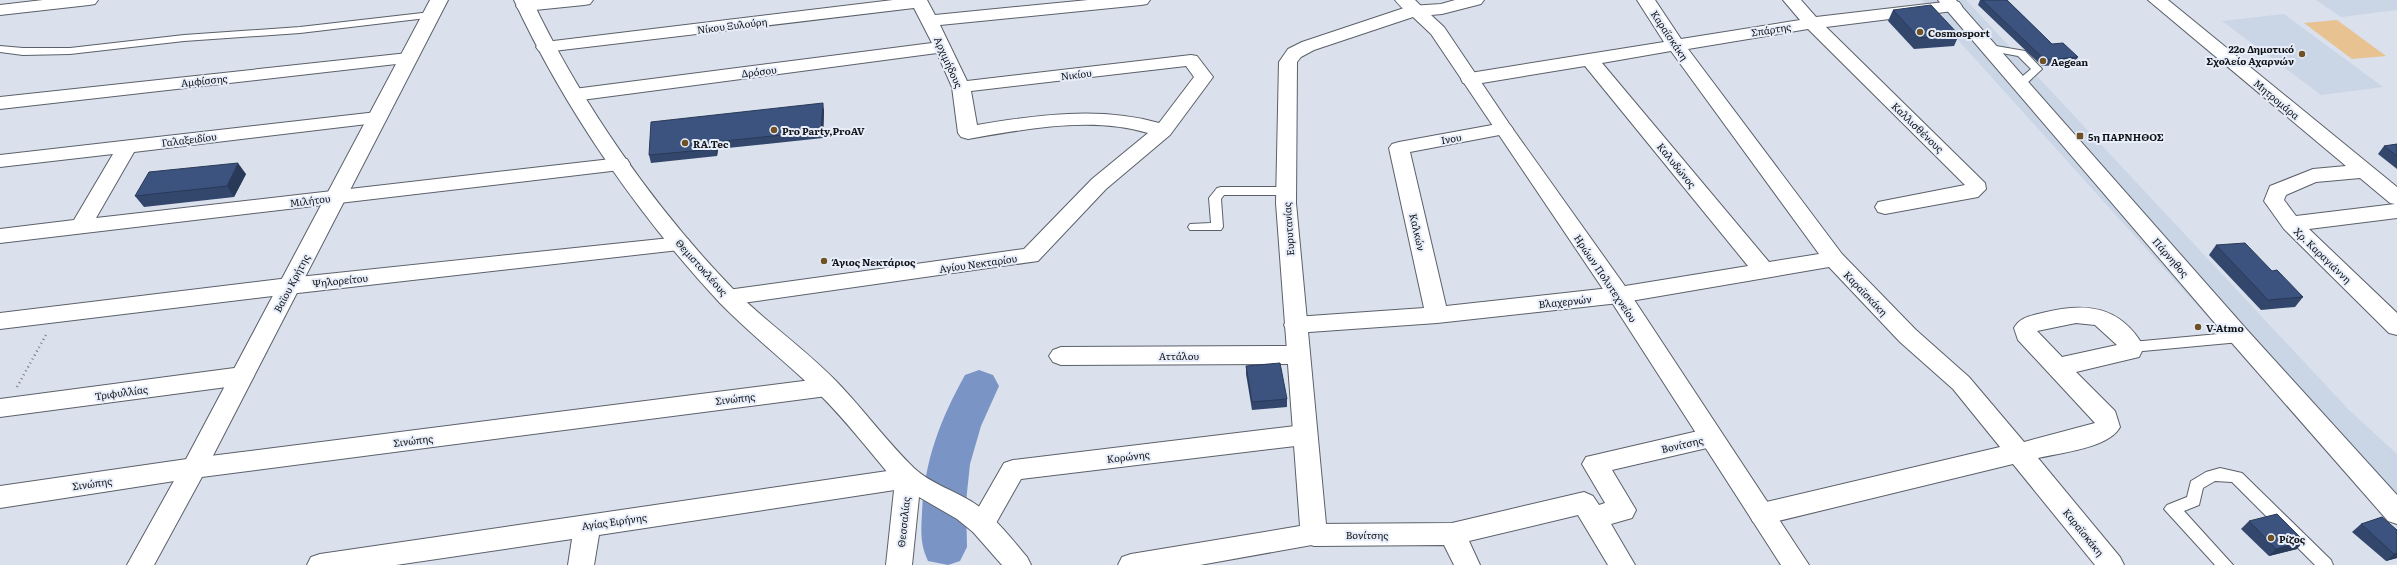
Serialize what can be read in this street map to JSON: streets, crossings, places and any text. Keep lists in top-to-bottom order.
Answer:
{
  "streets": {
    "street": [
      "Νίκου Ξυλούρη",
      "Σπάρτης",
      "Καραϊσκάκη",
      "Αρχιμήδους",
      "Δρόσου",
      "Νικίου",
      "Αμφίσσης",
      "Μητρομάρα",
      "Καλλισθένους",
      "Ινου",
      "Γαλαξειδίου",
      "Καλυδώνος",
      "Μιλήτου",
      "Ευρυτανίας",
      "Καλκών",
      "Χρ. Καραγιάννη",
      "Πάρνηθος",
      "Αγίου Νεκταρίου",
      "Θεμιστοκλέους",
      "Ηρώων Πολυτεχνείου",
      "Ψηλορείτου",
      "Βαϊου Κρήτης",
      "Βλαχερνών",
      "Αττάλου",
      "Τριφυλλίας",
      "Σινώπης",
      "Βονίτσης",
      "Κορώνης",
      "Αγίας Ειρήνης",
      "Θεσσαλίας"
    ]
  },
  "crossings": [
    ["Νίκου Ξυλούρη", "Αρχιμήδους"],
    ["Νίκου Ξυλούρη", "Θεμιστοκλέους"],
    ["Σπάρτης", "Καραϊσκάκη"],
    ["Σπάρτης", "Καλλισθένους"],
    ["Σπάρτης", "Καλυδώνος"],
    ["Σπάρτης", "Πάρνηθος"],
    ["Σπάρτης", "Ηρώων Πολυτεχνείου"],
    ["Καραϊσκάκη", "Βλαχερνών"],
    ["Αρχιμήδους", "Δρόσου"],
    ["Αρχιμήδους", "Νικίου"],
    ["Αρχιμήδους", "Αγίου Νεκταρίου"],
    ["Δρόσου", "Θεμιστοκλέους"],
    ["Νικίου", "Αγίου Νεκταρίου"],
    ["Αμφίσσης", "Βαϊου Κρήτης"],
    ["Ινου", "Καλκών"],
    ["Ινου", "Ηρώων Πολυτεχνείου"],
    ["Γαλαξειδίου", "Βαϊου Κρήτης"],
    ["Καλυδώνος", "Βλαχερνών"],
    ["Μιλήτου", "Θεμιστοκλέους"],
    ["Μιλήτου", "Βαϊου Κρήτης"],
    ["Ευρυτανίας", "Ηρώων Πολυτεχνείου"],
    ["Ευρυτανίας", "Βλαχερνών"],
    ["Ευρυτανίας", "Αττάλου"],
    ["Ευρυτανίας", "Βονίτσης"],
    ["Ευρυτανίας", "Κορώνης"],
    ["Καλκών", "Βλαχερνών"],
    ["Αγίου Νεκταρίου", "Θεμιστοκλέους"],
    ["Θεμιστοκλέους", "Ψηλορείτου"],
    ["Θεμιστοκλέους", "Σινώπης"],
    ["Θεμιστοκλέους", "Κορώνης"],
    ["Θεμιστοκλέους", "Αγίας Ειρήνης"],
    ["Θεμιστοκλέους", "Θεσσαλίας"],
    ["Ηρώων Πολυτεχνείου", "Βλαχερνών"],
    ["Ηρώων Πολυτεχνείου", "Βονίτσης"],
    ["Ψηλορείτου", "Βαϊου Κρήτης"],
    ["Βαϊου Κρήτης", "Τριφυλλίας"],
    ["Βαϊου Κρήτης", "Σινώπης"],
    ["Αγίας Ειρήνης", "Θεσσαλίας"]
  ],
  "places": {
    "other": [
      "Cosmosport",
      "22ο Δημοτικό Σχολείο Αχαρνών",
      "Aegean",
      "Pro Party,ProAV",
      "RA.Tec",
      "Άγιος Νεκτάριος",
      "V-Atmo",
      "Ρίζος"
    ],
    "transit": ["5η ΠΑΡΝΗΘΟΣ"]
  }
}
